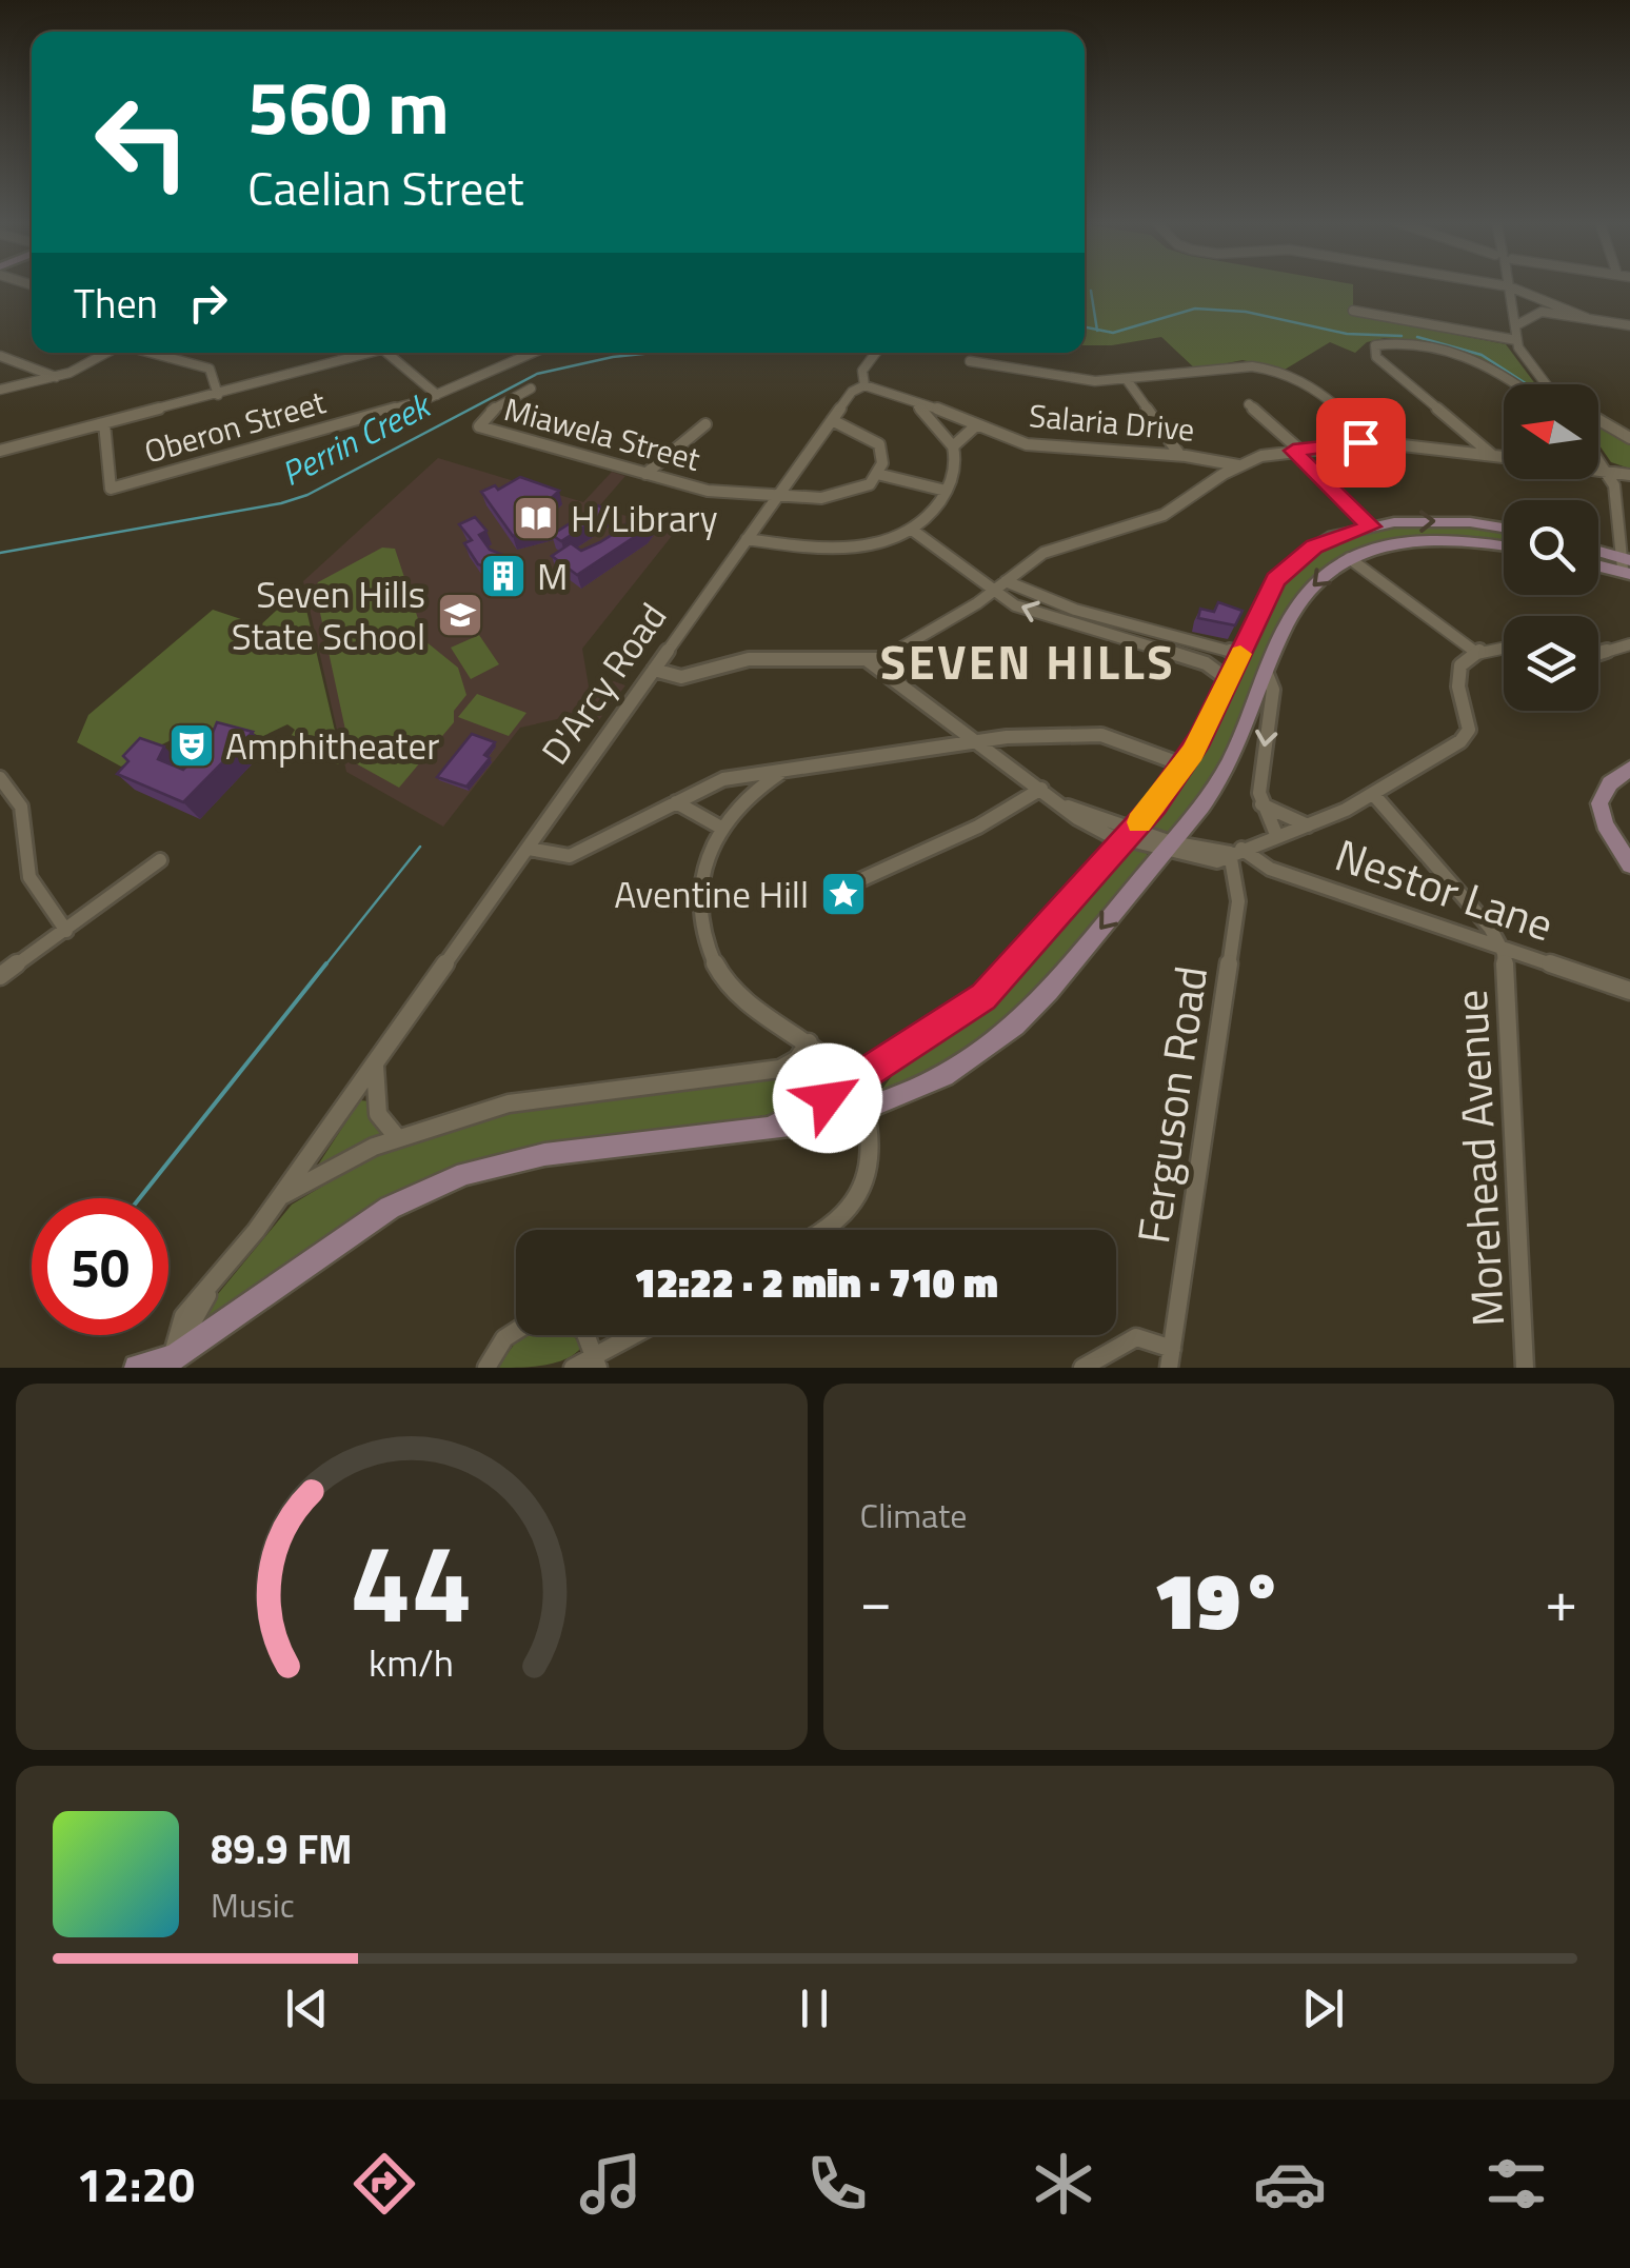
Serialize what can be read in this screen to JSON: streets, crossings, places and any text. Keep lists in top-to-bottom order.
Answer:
{
  "streets": {
    "street": [
      "Salaria Drive",
      "Oberon Street",
      "Miawela Street",
      "D'Arcy Road",
      "Nestor Lane",
      "Ferguson Road",
      "Morehead Avenue"
    ]
  },
  "crossings": [
    ["Salaria Drive", "D'Arcy Road"],
    ["Miawela Street", "D'Arcy Road"],
    ["Nestor Lane", "Ferguson Road"],
    ["Nestor Lane", "Morehead Avenue"]
  ],
  "districts": ["SEVEN HILLS"],
  "water": ["Perrin Creek"],
  "places": {
    "library": ["H/Library"],
    "building": ["M"],
    "school or university": ["Seven Hills State School"],
    "theatre": ["Amphitheater"],
    "place": ["Aventine Hill"]
  },
  "north": "left",
  "page": {
    "turn": ["560 m", "Caelian Street"],
    "then": "Then",
    "limit": "50",
    "trip": "12:22 · 2 min · 710 m",
    "tile": "Climate",
    "heat": ["−", "19°", "+"],
    "song": ["89.9 FM", "Music"],
    "tabs": "12:20",
    "gauge": ["44", "km/h"]
  }
}
